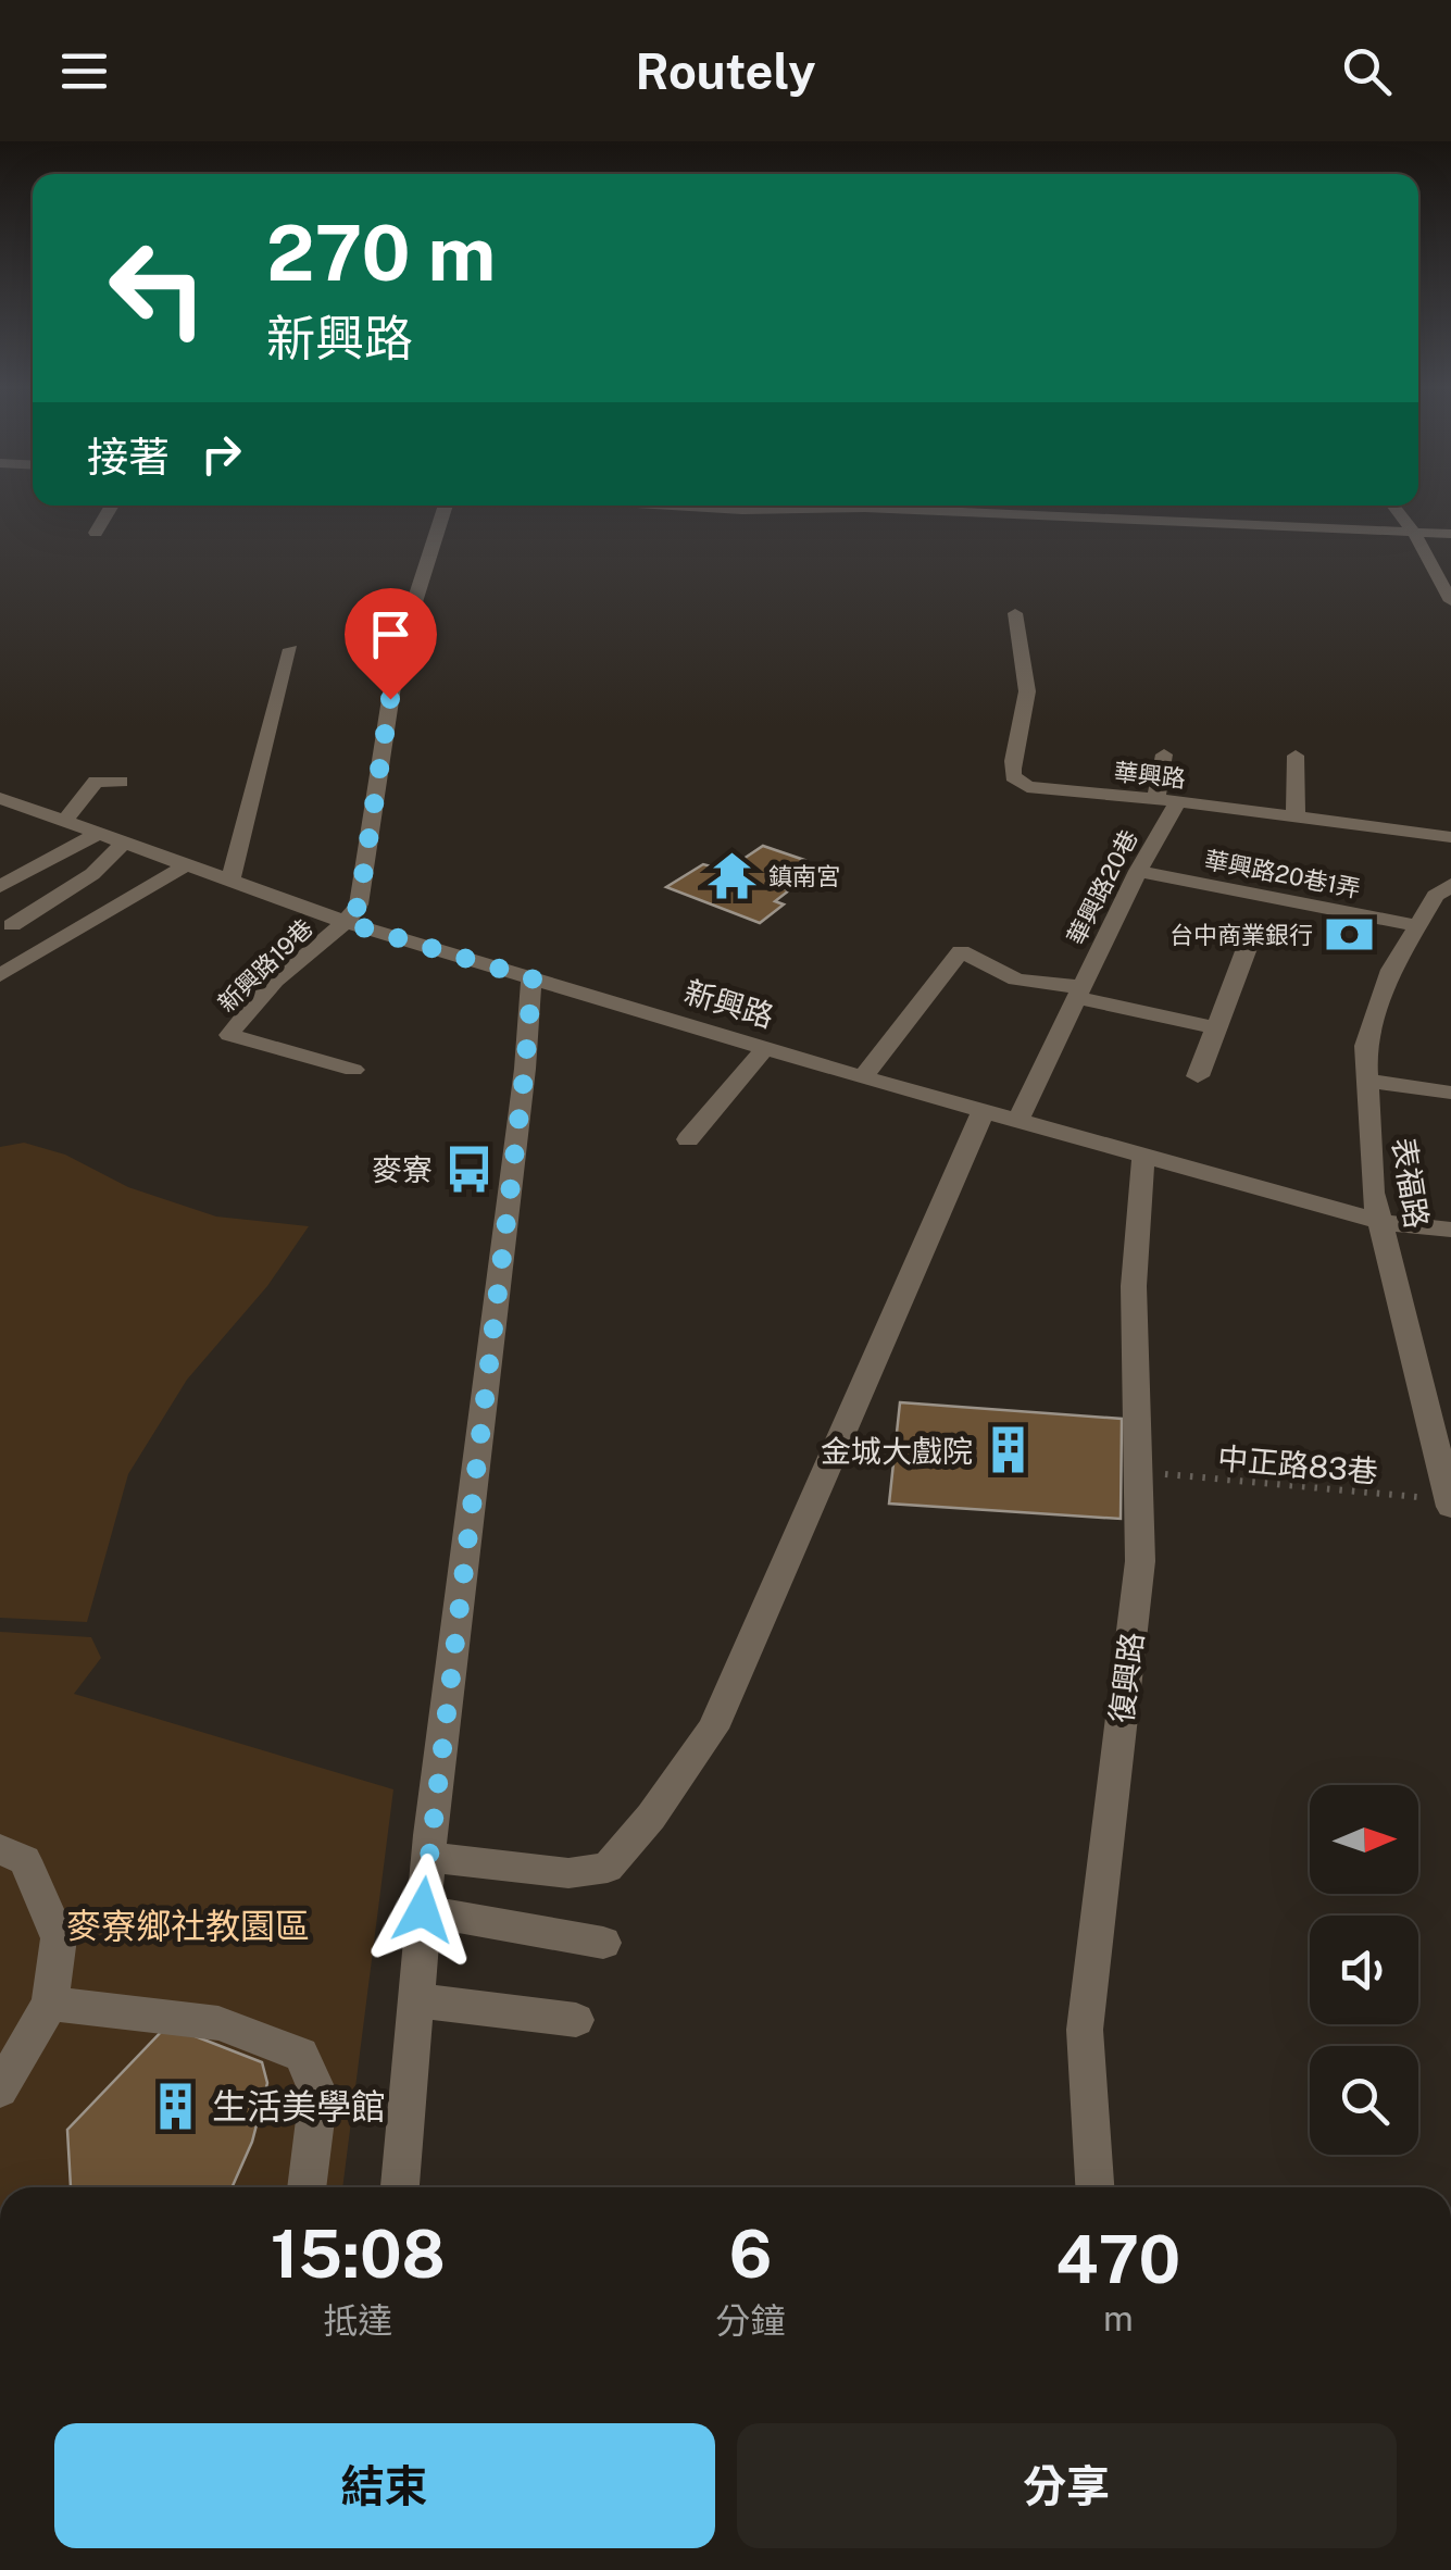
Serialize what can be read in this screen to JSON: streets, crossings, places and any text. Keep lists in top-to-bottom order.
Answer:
{
  "streets": {
    "street": [
      "華興路",
      "華興路20巷1弄",
      "華興路20巷",
      "新興路19巷",
      "新興路",
      "表福路",
      "復興路"
    ],
    "path": ["中正路83巷"]
  },
  "crossings": [
    ["華興路", "華興路20巷"],
    ["華興路20巷1弄", "華興路20巷"],
    ["華興路20巷1弄", "表福路"],
    ["華興路20巷", "新興路"],
    ["新興路19巷", "新興路"],
    ["新興路", "表福路"],
    ["新興路", "復興路"],
    ["表福路", "中正路83巷"],
    ["中正路83巷", "復興路"]
  ],
  "parks": ["麥寮鄉社教園區"],
  "places": {
    "temple": ["鎮南宮"],
    "bank": ["台中商業銀行"],
    "bus stop": ["麥寮"],
    "building": ["金城大戲院", "生活美學館"]
  },
  "north": "right",
  "page": {
    "header": "Routely",
    "turn": ["270 m", "新興路"],
    "then": "接著",
    "eta": [
      "15:08",
      "抵達",
      "6",
      "分鐘",
      "470",
      "m"
    ],
    "buttons": ["結束", "分享"]
  }
}
